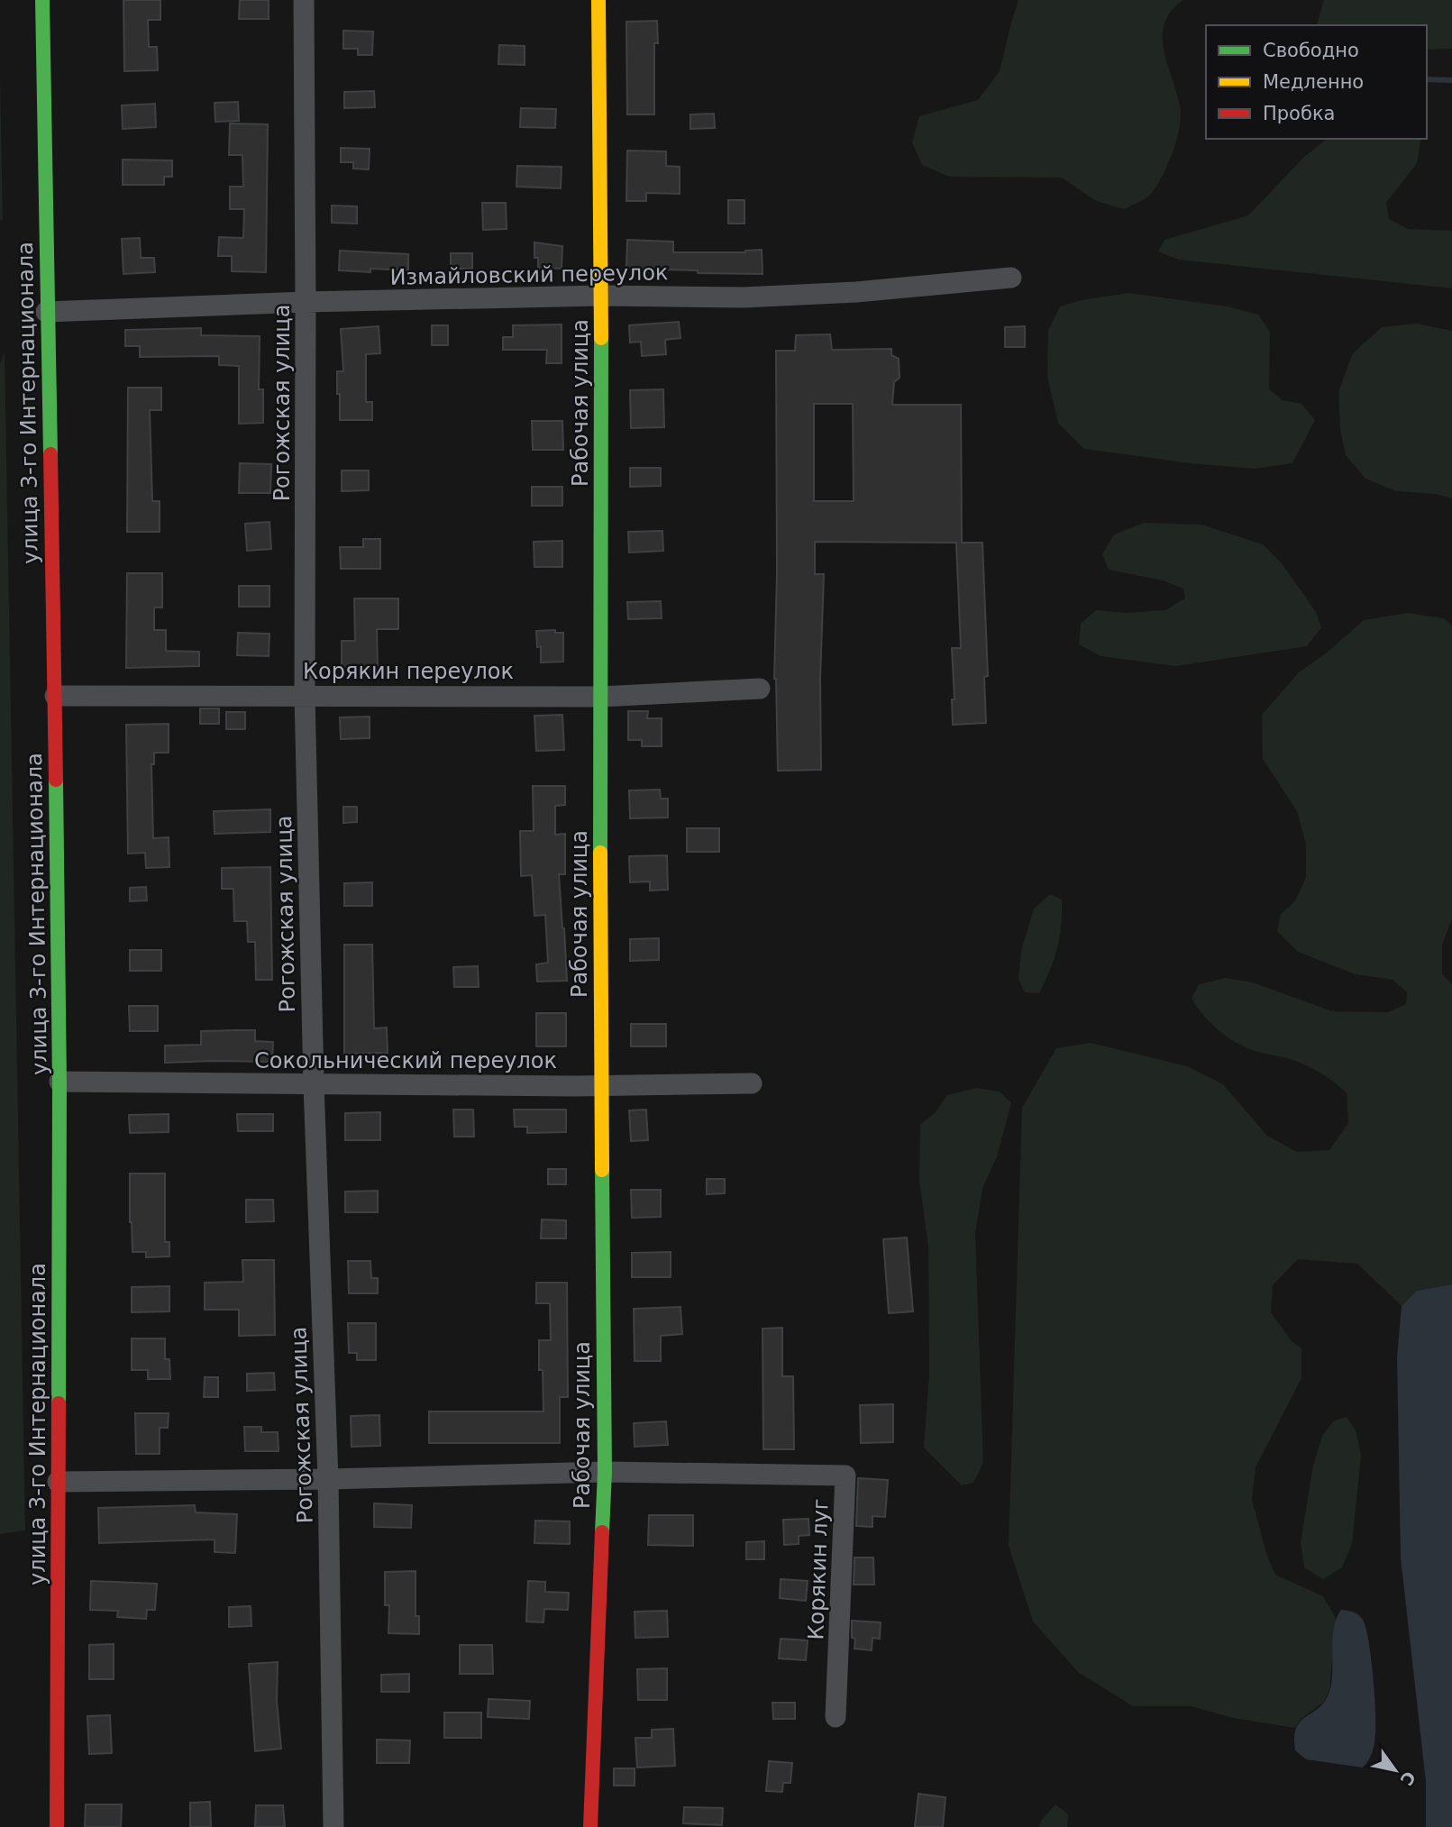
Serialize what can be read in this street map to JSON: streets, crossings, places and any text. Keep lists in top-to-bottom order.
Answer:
{
  "streets": {
    "main road": ["улица 3-го Интернационала", "Рабочая улица"],
    "street": [
      "Измайловский переулок",
      "Рогожская улица",
      "Корякин переулок",
      "Сокольнический переулок",
      "Корякин луг"
    ]
  },
  "crossings": [
    ["Измайловский переулок", "улица 3-го Интернационала"],
    ["Измайловский переулок", "Рогожская улица"],
    ["Измайловский переулок", "Рабочая улица"],
    ["улица 3-го Интернационала", "Корякин переулок"],
    ["улица 3-го Интернационала", "Сокольнический переулок"],
    ["Рогожская улица", "Корякин переулок"],
    ["Рогожская улица", "Сокольнический переулок"],
    ["Рабочая улица", "Корякин переулок"],
    ["Рабочая улица", "Сокольнический переулок"],
    ["Рабочая улица", "Корякин луг"]
  ],
  "legend": ["Свободно", "Медленно", "Пробка"],
  "north": "bottom right"
}
